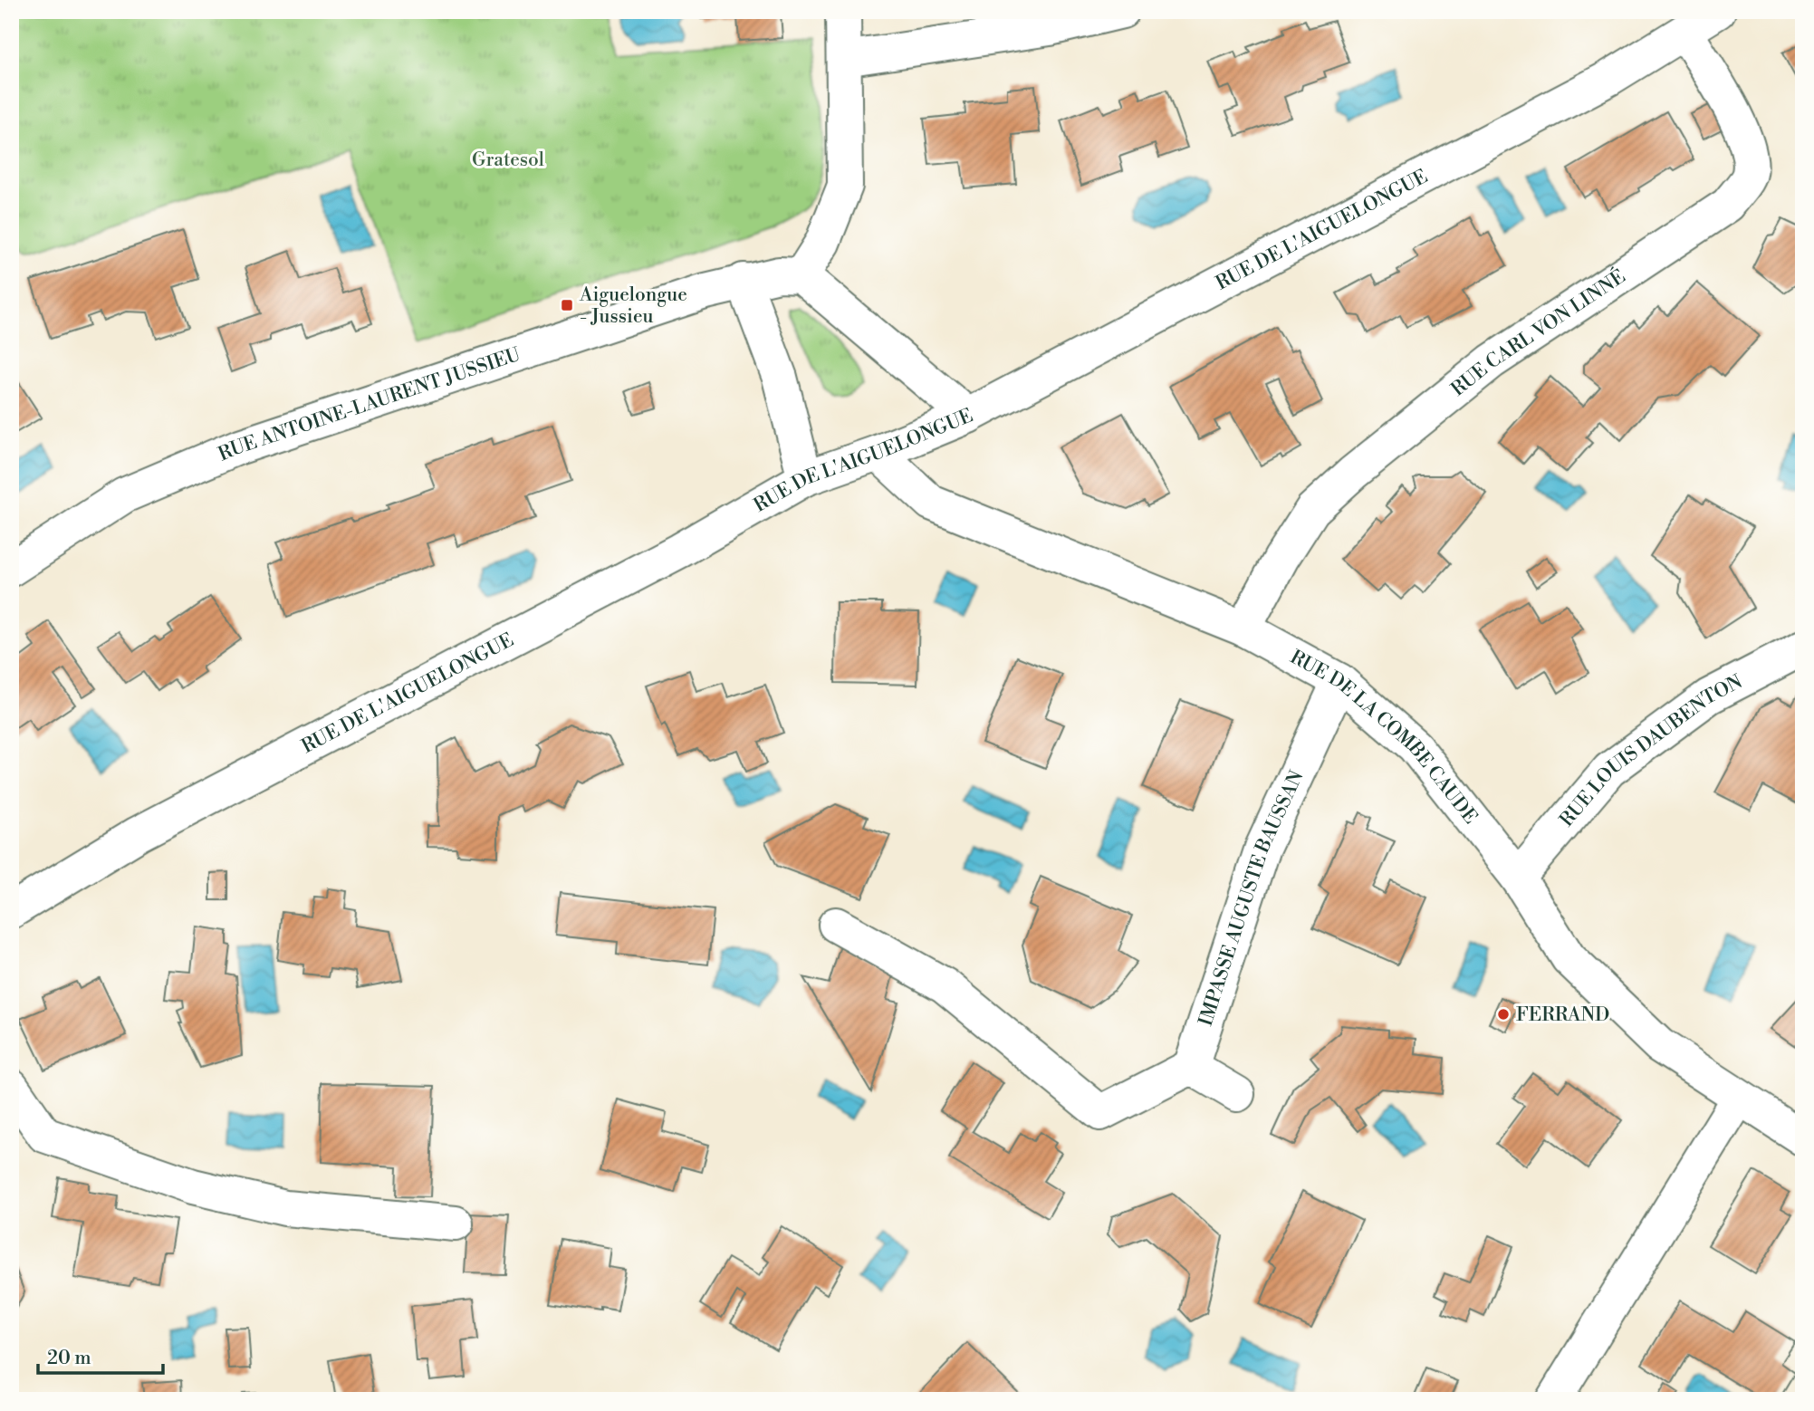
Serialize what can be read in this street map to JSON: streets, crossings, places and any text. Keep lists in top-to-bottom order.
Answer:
{
  "streets": {
    "street": [
      "RUE DE L'AIGUELONGUE",
      "RUE CARL VON LINNÉ",
      "RUE ANTOINE-LAURENT JUSSIEU",
      "RUE DE LA COMBE CAUDE",
      "RUE LOUIS DAUBENTON",
      "IMPASSE AUGUSTE BAUSSAN"
    ]
  },
  "crossings": [
    ["RUE DE L'AIGUELONGUE", "RUE CARL VON LINNÉ"],
    ["RUE DE L'AIGUELONGUE", "RUE DE LA COMBE CAUDE"],
    ["RUE CARL VON LINNÉ", "RUE DE LA COMBE CAUDE"],
    ["RUE DE LA COMBE CAUDE", "RUE LOUIS DAUBENTON"],
    ["RUE DE LA COMBE CAUDE", "IMPASSE AUGUSTE BAUSSAN"]
  ],
  "parks": ["Gratesol"],
  "places": {
    "transit": ["Aiguelongue - Jussieu"],
    "other": ["FERRAND"]
  },
  "scale_bar": "20 m"
}
